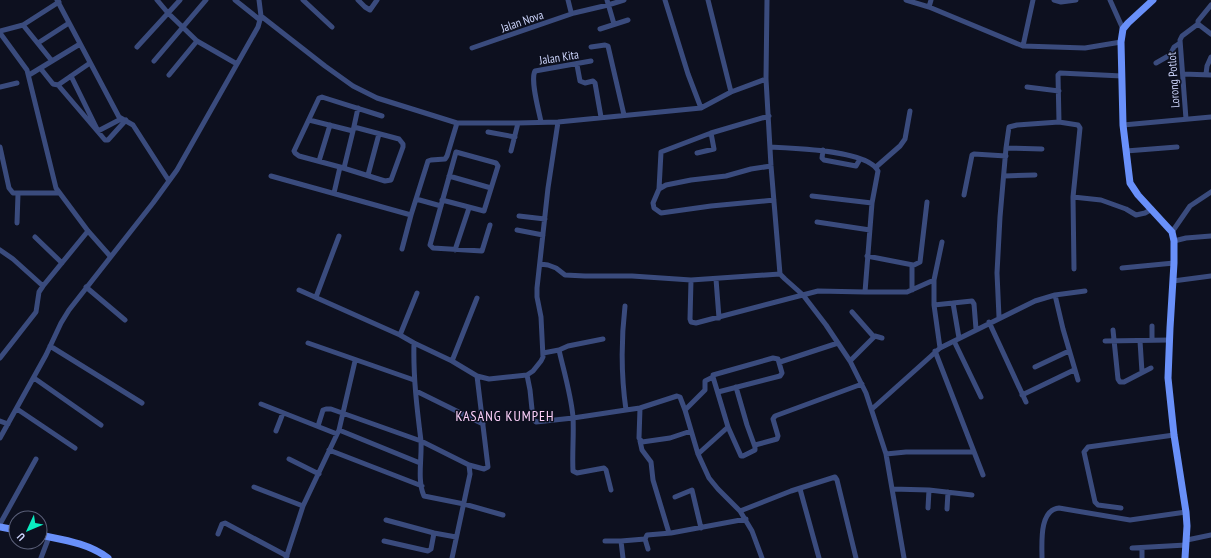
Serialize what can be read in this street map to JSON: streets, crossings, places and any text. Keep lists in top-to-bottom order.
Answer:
{
  "streets": {
    "street": ["Jalan Nova", "Jalan Kita", "Lorong Potlot"]
  },
  "districts": ["KASANG KUMPEH"],
  "north": "bottom left"
}
